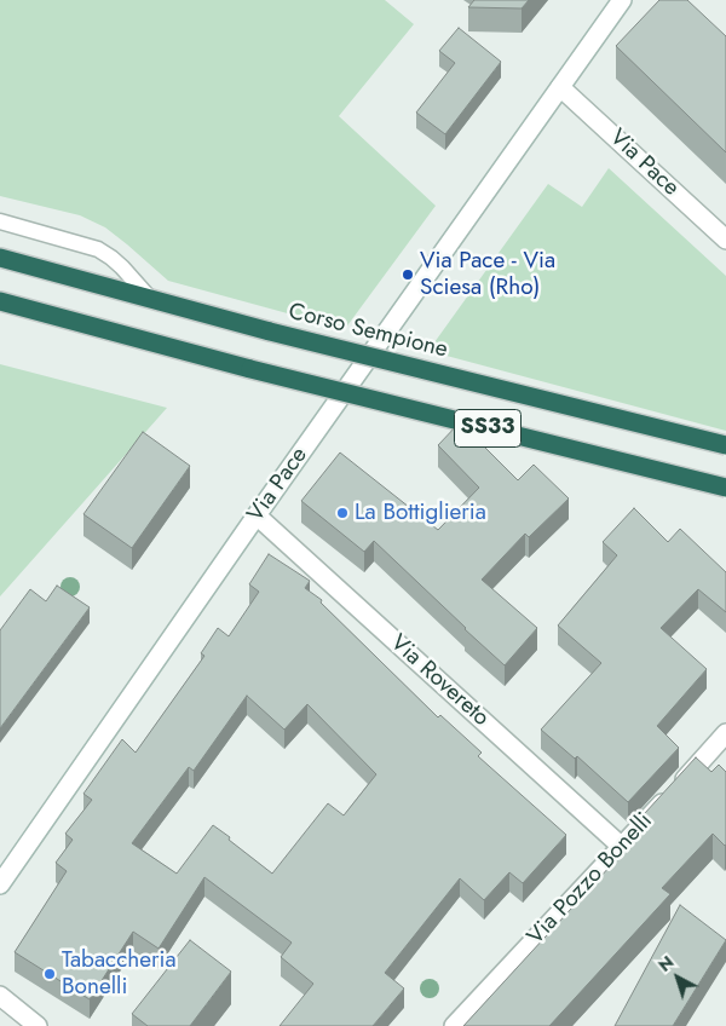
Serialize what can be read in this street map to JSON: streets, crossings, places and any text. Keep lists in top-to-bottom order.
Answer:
{
  "streets": {
    "highway": ["Corso Sempione", "SS33"],
    "street": ["Via Pace", "Via Rovereto", "Via Pozzo Bonelli"]
  },
  "crossings": [
    ["Via Pace", "Via Rovereto"],
    ["Via Rovereto", "Via Pozzo Bonelli"]
  ],
  "places": ["Via Pace - Via Sciesa (Rho)", "La Bottiglieria", "Tabaccheria Bonelli"],
  "north": "top left"
}
